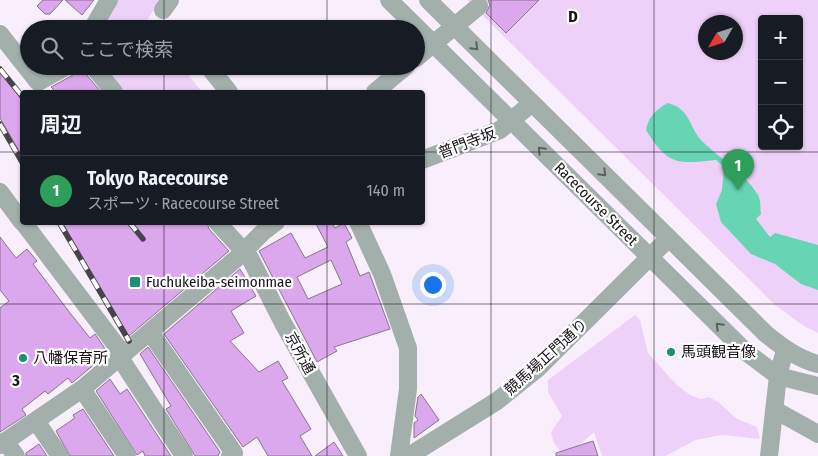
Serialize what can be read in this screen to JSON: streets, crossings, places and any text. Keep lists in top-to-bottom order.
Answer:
{
  "streets": {
    "street": [
      "普門寺坂",
      "Racecourse Street",
      "京所通",
      "競馬場正門通り"
    ]
  },
  "crossings": [
    ["普門寺坂", "Racecourse Street"],
    ["Racecourse Street", "競馬場正門通り"]
  ],
  "places": {
    "transit": ["Fuchukeiba-seimonmae"],
    "other": ["馬頭観音像", "八幡保育所"]
  },
  "north": "bottom left",
  "page": {
    "map_buttons": ["+", "−"],
    "search": "ここで検索",
    "heading": "周辺",
    "pins": "1",
    "list": [
      {
        "mark": "1",
        "name": "Tokyo Racecourse",
        "note": "スポーツ · Racecourse Street",
        "value": "140 m"
      }
    ]
  },
  "grid": {
    "columns": ["D"],
    "rows": ["3"]
  }
}
